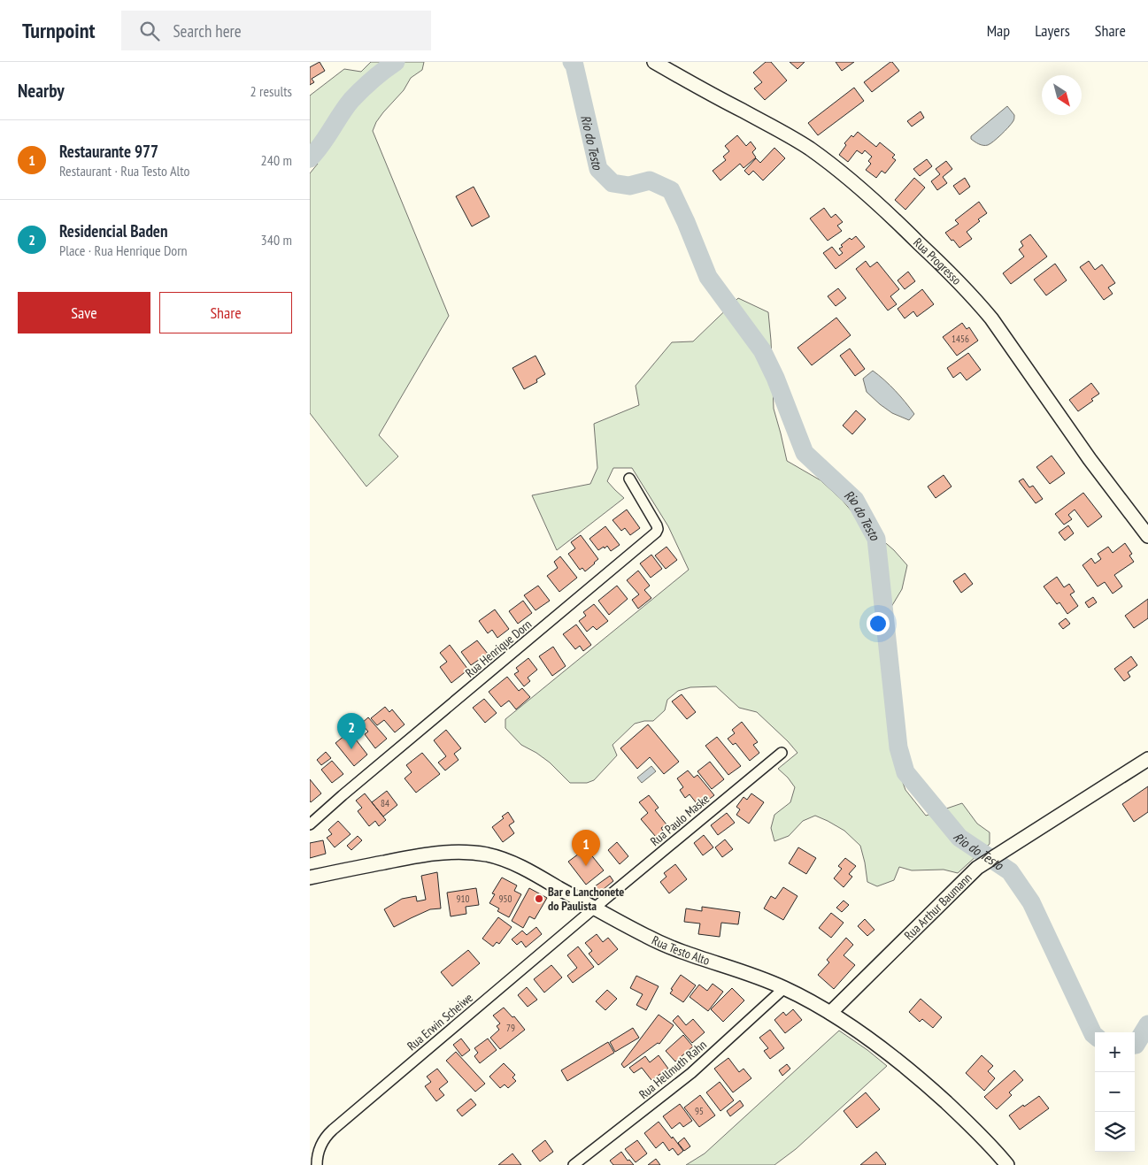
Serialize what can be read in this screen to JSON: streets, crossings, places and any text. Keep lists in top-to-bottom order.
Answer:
{
  "streets": {
    "street": [
      "Rua Progresso",
      "Rua Henrique Dorn",
      "Rua Paulo Maske",
      "Rua Arthur Baumann",
      "Rua Testo Alto",
      "Rua Erwin Scheiwe",
      "Rua Hellmuth Rahn"
    ]
  },
  "crossings": [
    ["Rua Paulo Maske", "Rua Testo Alto"],
    ["Rua Paulo Maske", "Rua Erwin Scheiwe"],
    ["Rua Arthur Baumann", "Rua Testo Alto"],
    ["Rua Testo Alto", "Rua Erwin Scheiwe"],
    ["Rua Testo Alto", "Rua Hellmuth Rahn"]
  ],
  "water": ["Rio do Testo"],
  "places": ["Bar e Lanchonete do Paulista"],
  "house_numbers": [
    "1456",
    "84",
    "910",
    "950",
    "79",
    "95"
  ],
  "north": "bottom right",
  "page": {
    "header": "Turnpoint",
    "search": "Search here",
    "nav": ["Map", "Layers", "Share"],
    "heading": ["Nearby", "2 results"],
    "list": [
      {
        "mark": "1",
        "name": "Restaurante 977",
        "note": "Restaurant · Rua Testo Alto",
        "value": "240 m"
      },
      {
        "mark": "2",
        "name": "Residencial Baden",
        "note": "Place · Rua Henrique Dorn",
        "value": "340 m"
      }
    ],
    "buttons": ["Save", "Share"],
    "pins": ["2", "1"],
    "map_buttons": ["+", "−"]
  }
}
